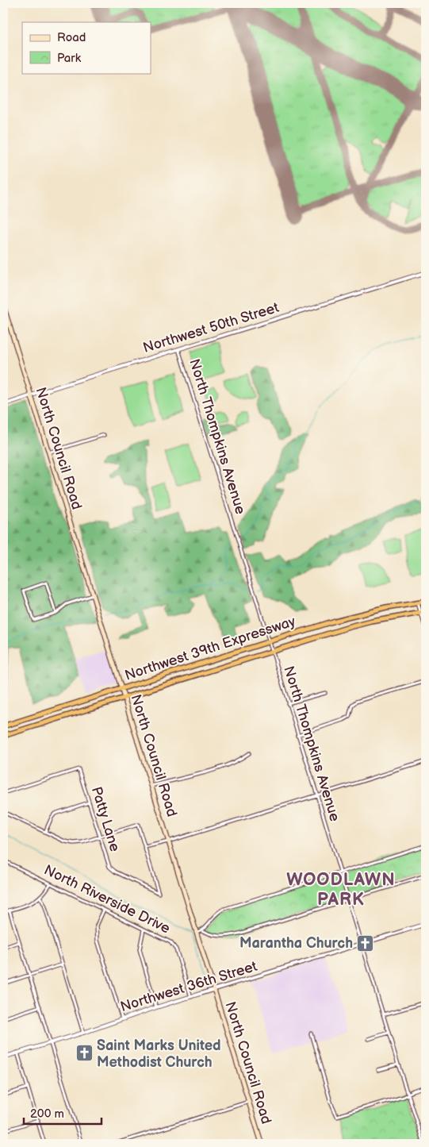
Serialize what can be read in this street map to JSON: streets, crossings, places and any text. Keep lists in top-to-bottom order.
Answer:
{
  "streets": {
    "highway": ["Northwest 39th Expressway"],
    "main road": ["North Council Road"],
    "street": [
      "Northwest 50th Street",
      "North Thompkins Avenue",
      "Patty Lane",
      "North Riverside Drive",
      "Northwest 36th Street"
    ]
  },
  "crossings": [
    ["Northwest 50th Street", "North Thompkins Avenue"],
    ["Northwest 50th Street", "North Council Road"],
    ["North Thompkins Avenue", "Northwest 39th Expressway"],
    ["North Thompkins Avenue", "Northwest 36th Street"],
    ["North Council Road", "Northwest 39th Expressway"],
    ["North Council Road", "Northwest 36th Street"],
    ["North Riverside Drive", "Northwest 36th Street"]
  ],
  "districts": ["WOODLAWN PARK"],
  "places": {
    "church": ["Marantha Church", "Saint Marks United Methodist Church"]
  },
  "legend": ["Road", "Park"],
  "scale_bar": "200 m"
}
